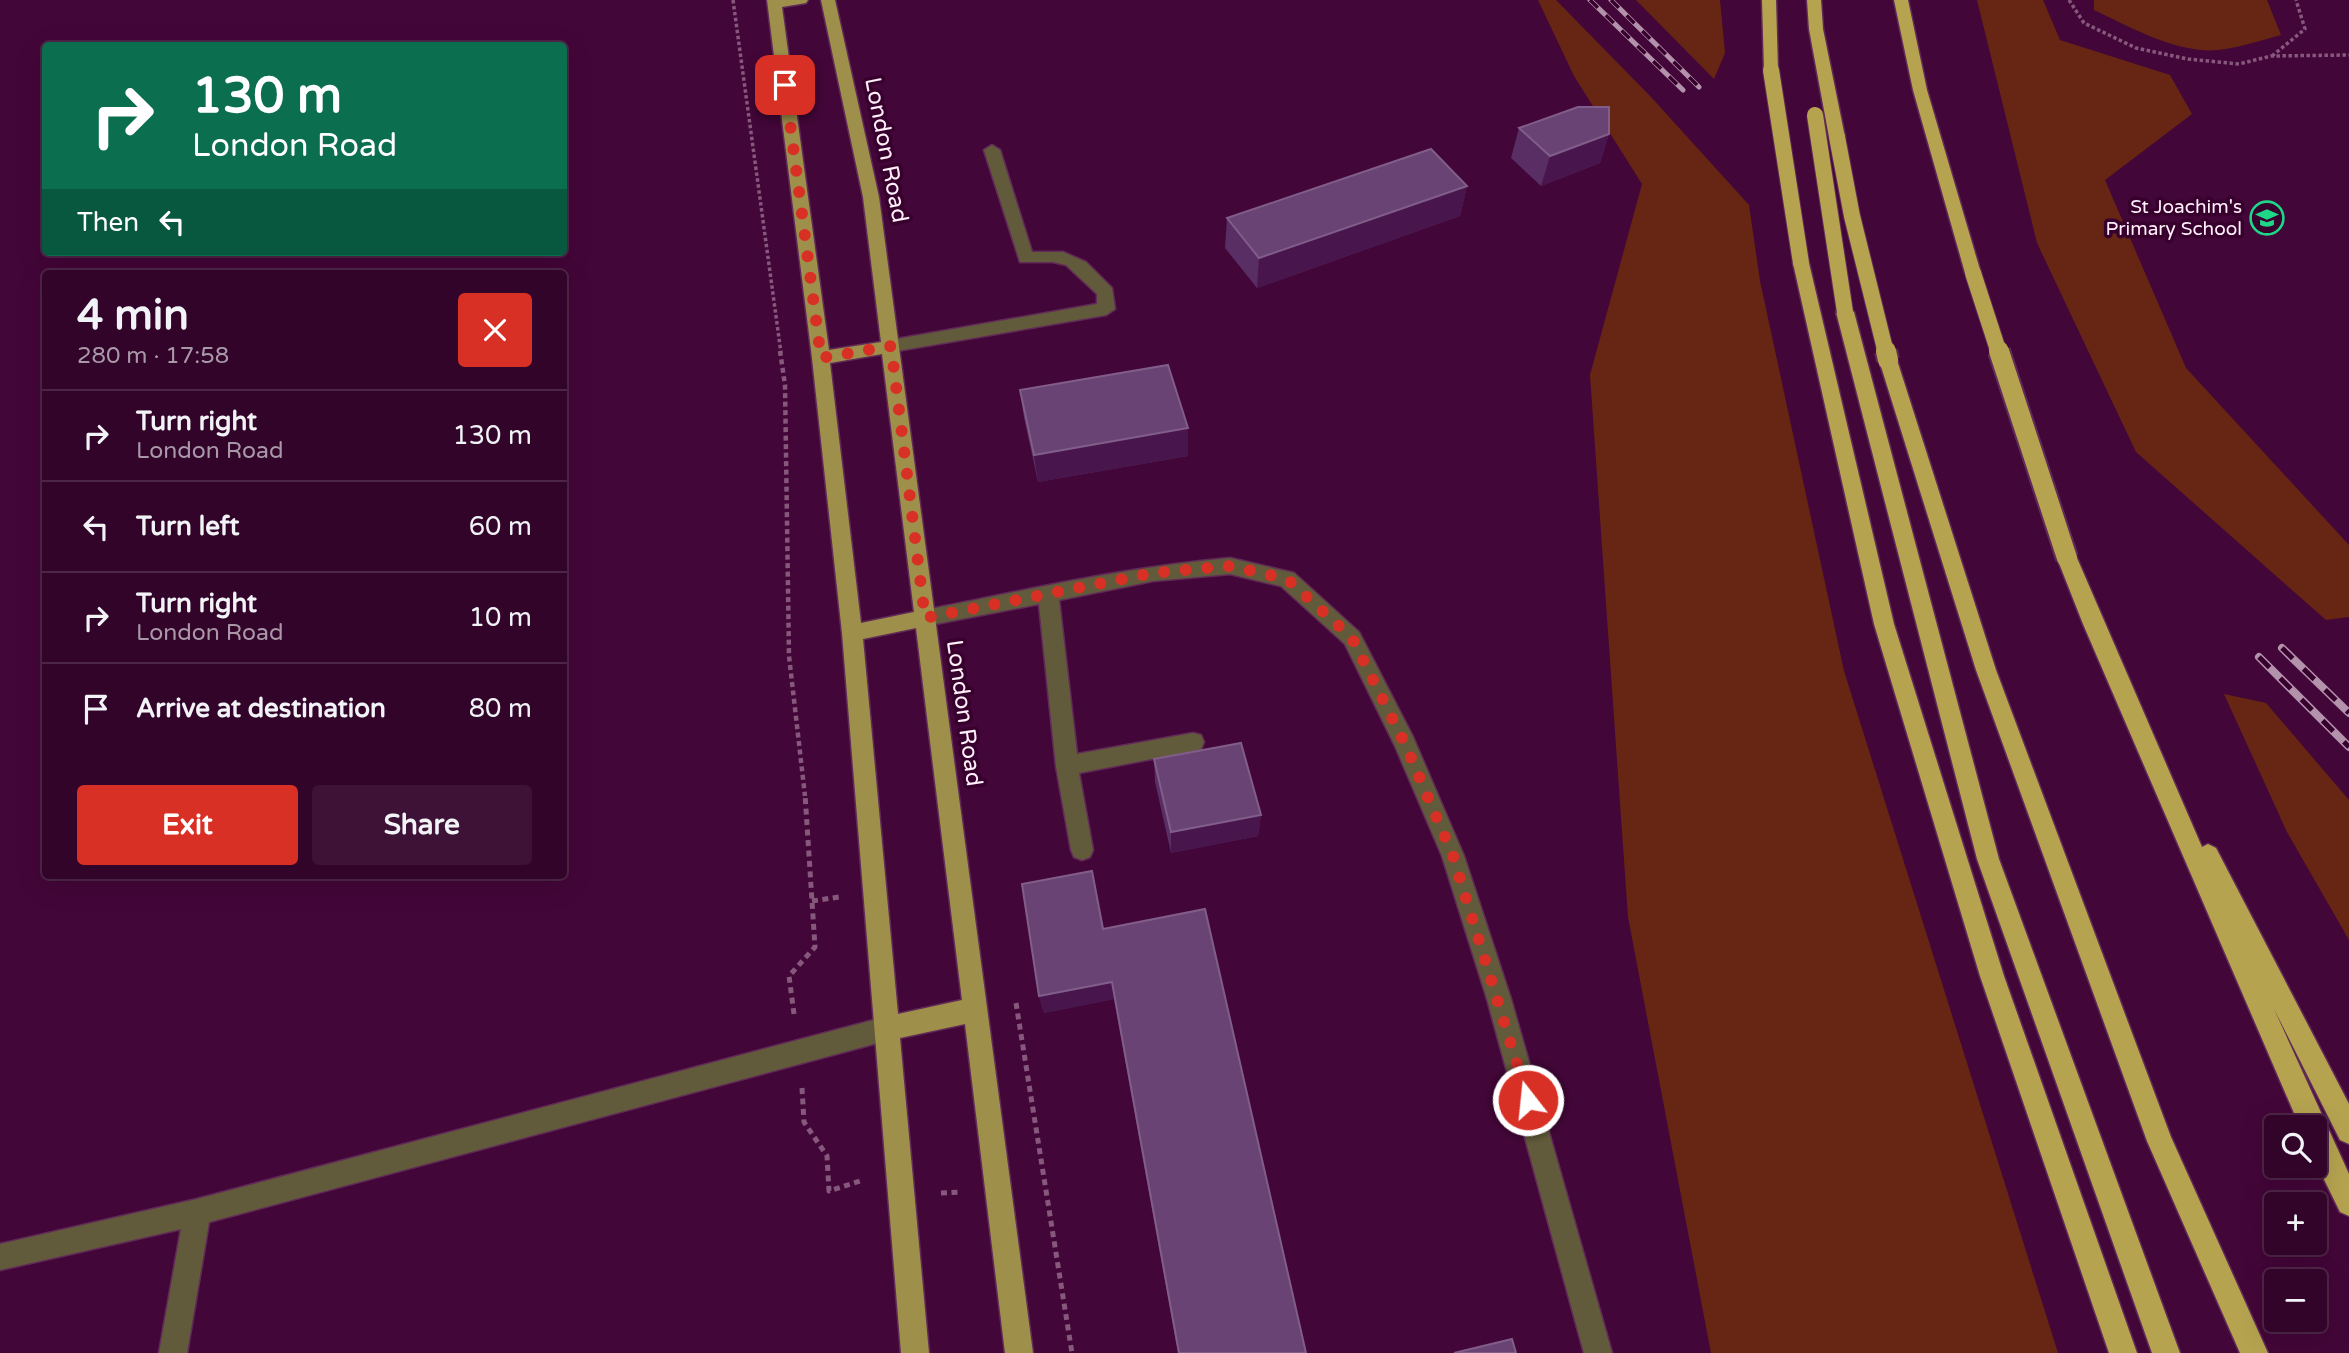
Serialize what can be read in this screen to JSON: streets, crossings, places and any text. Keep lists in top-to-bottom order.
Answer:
{
  "streets": {
    "main road": ["London Road"]
  },
  "places": {
    "school or university": ["St Joachim's Primary School"]
  },
  "page": {
    "turn": ["130 m", "London Road"],
    "then": "Then",
    "heading": ["4 min", "280 m · 17:58"],
    "list": [
      {
        "name": "Turn right",
        "note": "London Road",
        "value": "130 m"
      },
      {
        "name": "Turn left",
        "value": "60 m"
      },
      {
        "name": "Turn right",
        "note": "London Road",
        "value": "10 m"
      },
      {
        "name": "Arrive at destination",
        "value": "80 m"
      }
    ],
    "buttons": ["Exit", "Share"],
    "map_buttons": ["+", "−"]
  }
}
